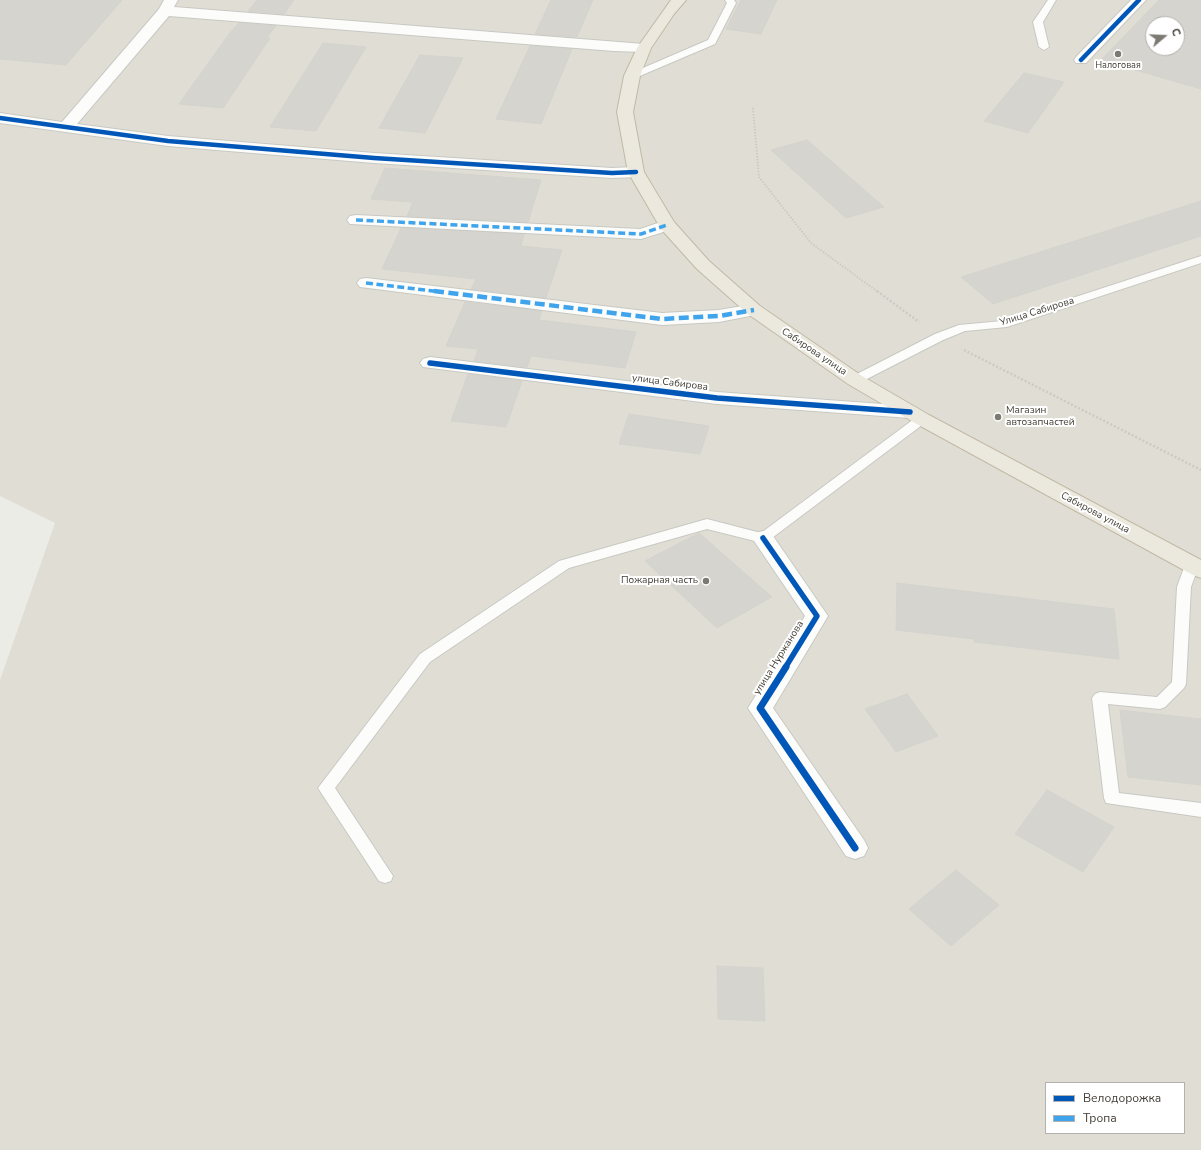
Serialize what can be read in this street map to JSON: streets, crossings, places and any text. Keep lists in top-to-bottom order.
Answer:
{
  "streets": {
    "highway": ["Сабирова улица"],
    "street": ["улица Сабирова", "улица Нуржанова"],
    "lane": ["Улица Сабирова"]
  },
  "crossings": [
    ["Улица Сабирова", "Сабирова улица"],
    ["Сабирова улица", "улица Сабирова"]
  ],
  "places": ["Налоговая", "Магазин автозапчастей", "Пожарная часть"],
  "legend": ["Велодорожка", "Тропа"],
  "north": "right"
}
